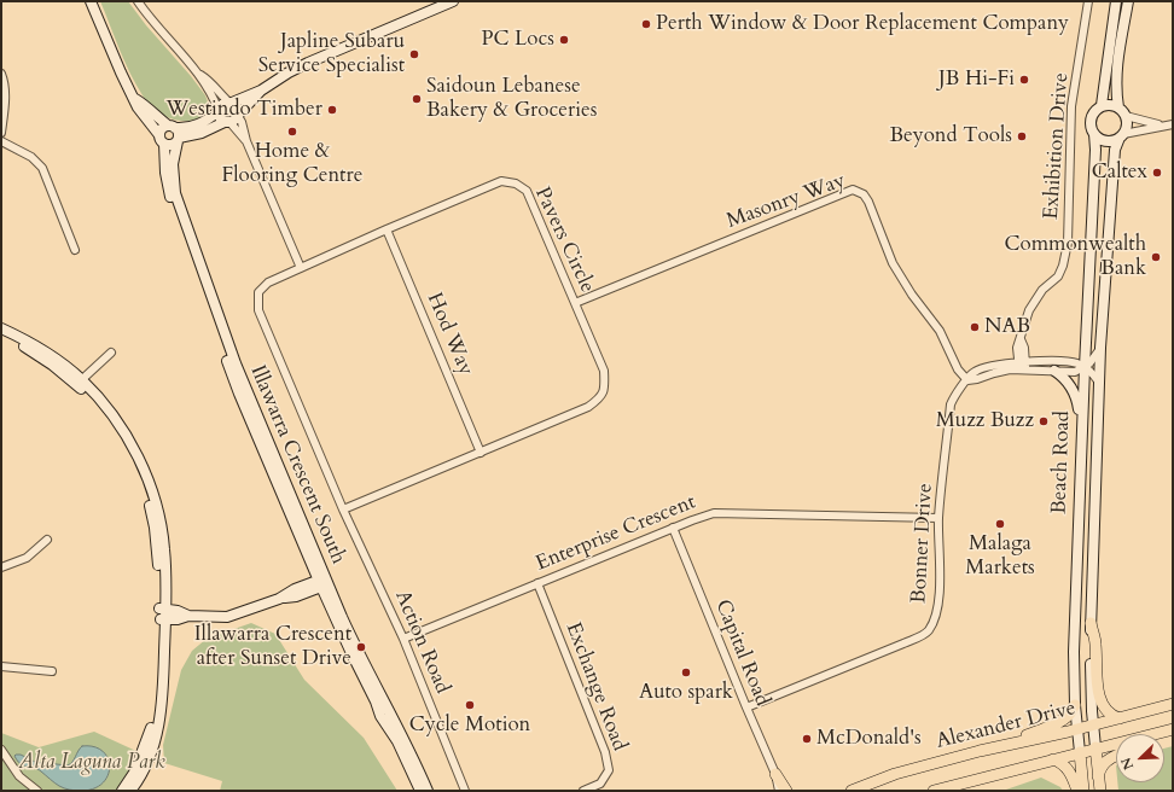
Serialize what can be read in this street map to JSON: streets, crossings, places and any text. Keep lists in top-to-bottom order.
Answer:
{
  "streets": {
    "main road": ["Beach Road", "Alexander Drive"],
    "street": [
      "Exhibition Drive",
      "Masonry Way",
      "Pavers Circle",
      "Hod Way",
      "Illawarra Crescent South",
      "Enterprise Crescent",
      "Bonner Drive",
      "Action Road",
      "Capital Road",
      "Exchange Road"
    ]
  },
  "crossings": [
    ["Exhibition Drive", "Bonner Drive"],
    ["Masonry Way", "Pavers Circle"],
    ["Masonry Way", "Bonner Drive"],
    ["Pavers Circle", "Hod Way"],
    ["Pavers Circle", "Action Road"],
    ["Beach Road", "Bonner Drive"],
    ["Beach Road", "Alexander Drive"],
    ["Enterprise Crescent", "Bonner Drive"],
    ["Enterprise Crescent", "Action Road"],
    ["Enterprise Crescent", "Capital Road"],
    ["Enterprise Crescent", "Exchange Road"],
    ["Bonner Drive", "Capital Road"]
  ],
  "parks": ["Alta Laguna Park"],
  "places": [
    "Perth Window & Door Replacement Company",
    "PC Locs",
    "Japline Subaru Service Specialist",
    "JB Hi-Fi",
    "Saidoun Lebanese Bakery & Groceries",
    "Westindo Timber",
    "Home & Flooring Centre",
    "Beyond Tools",
    "Caltex",
    "Commonwealth Bank",
    "NAB",
    "Muzz Buzz",
    "Malaga Markets",
    "Illawarra Crescent after Sunset Drive",
    "Auto spark",
    "Cycle Motion",
    "McDonald's"
  ],
  "north": "bottom left"
}
